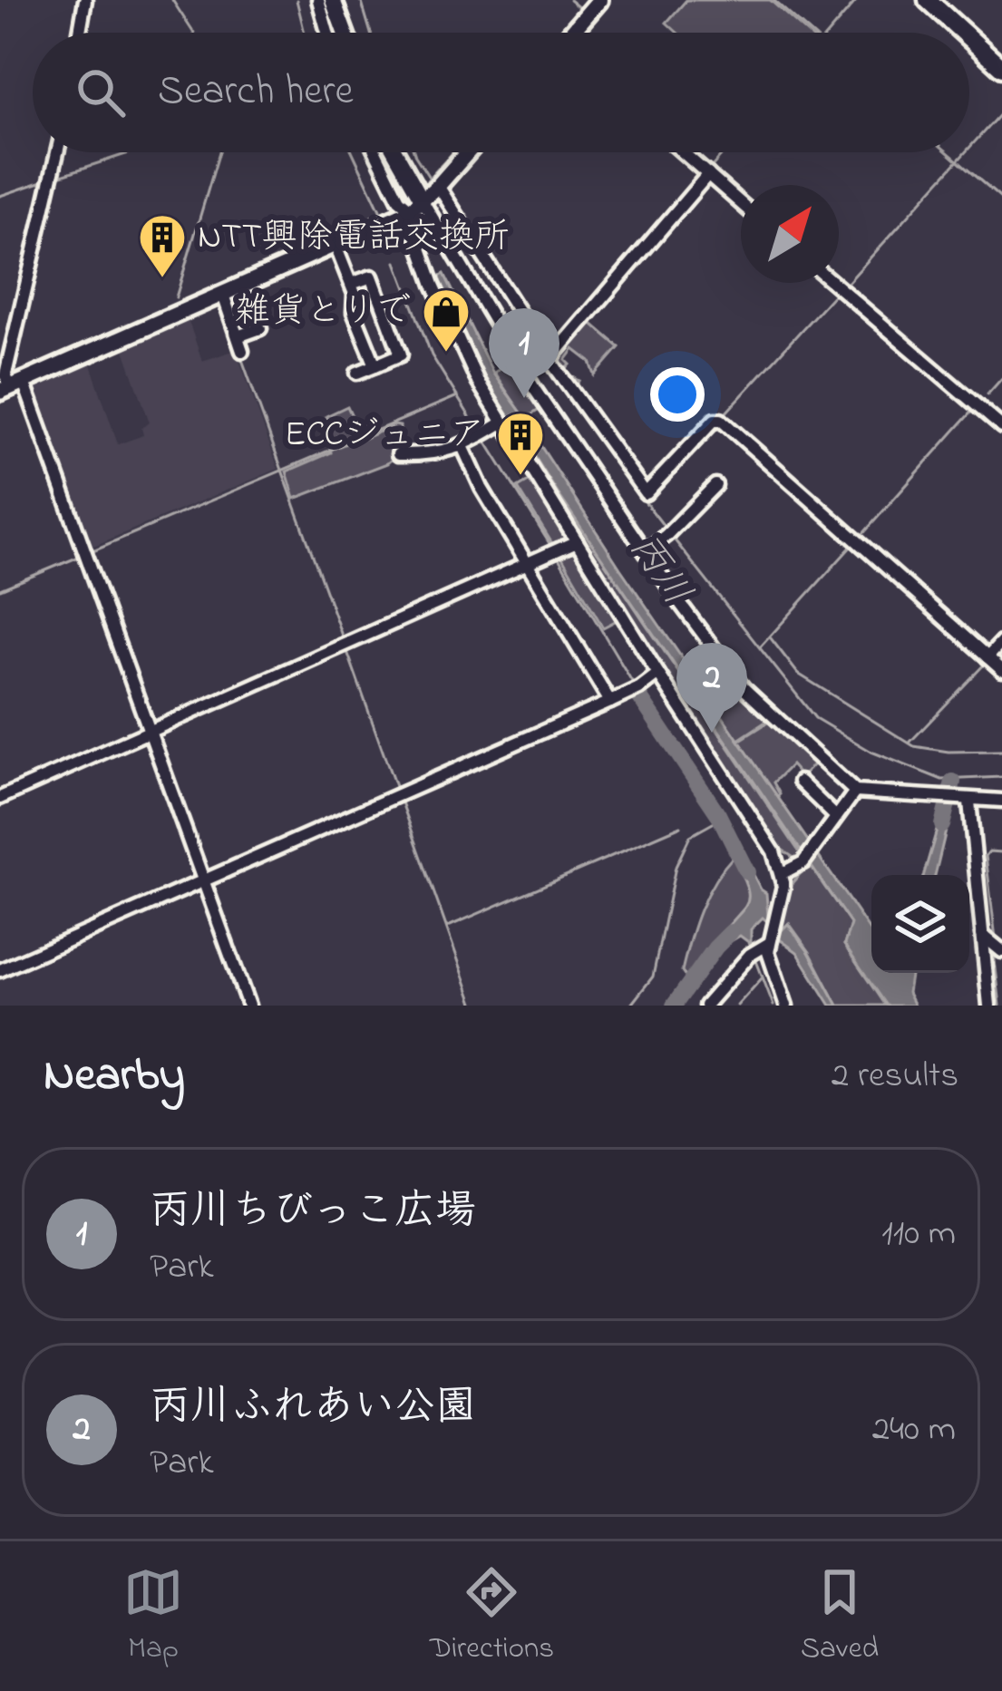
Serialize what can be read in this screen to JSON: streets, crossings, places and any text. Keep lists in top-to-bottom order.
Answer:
{
  "water": ["丙川"],
  "places": {
    "building": ["NTT興除電話交換所", "ECCジュニア"],
    "shop": ["雑貨とりで"]
  },
  "north": "top right",
  "page": {
    "search": "Search here",
    "pins": ["1", "2"],
    "heading": ["Nearby", "2 results"],
    "list": [
      {
        "mark": "1",
        "name": "丙川ちびっこ広場",
        "note": "Park",
        "value": "110 m"
      },
      {
        "mark": "2",
        "name": "丙川ふれあい公園",
        "note": "Park",
        "value": "240 m"
      }
    ],
    "nav": ["Map", "Directions", "Saved"]
  }
}
